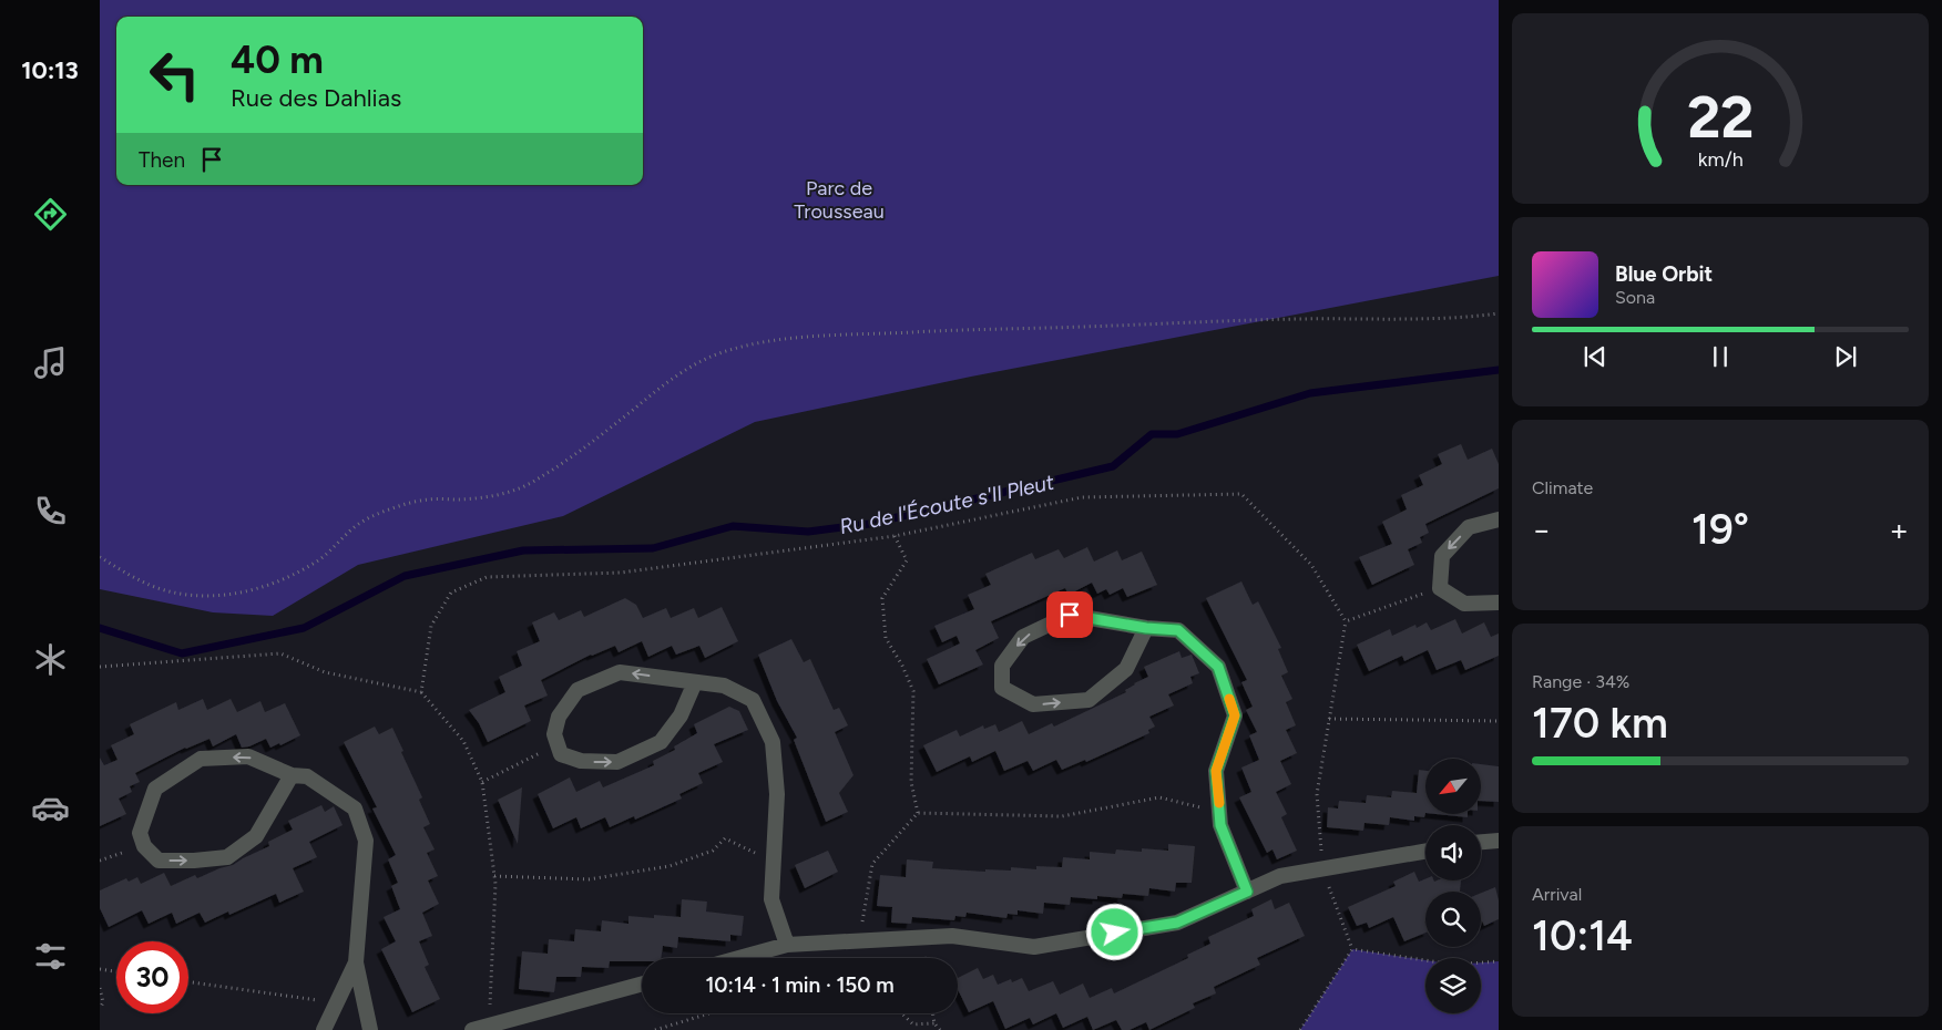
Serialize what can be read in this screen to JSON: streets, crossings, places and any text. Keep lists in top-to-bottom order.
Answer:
{
  "water": ["Ru de l'Écoute s'Il Pleut"],
  "parks": ["Parc de Trousseau"],
  "north": "bottom left",
  "page": {
    "tabs": "10:13",
    "turn": ["40 m", "Rue des Dahlias"],
    "then": "Then",
    "song": ["Blue Orbit", "Sona"],
    "tile": [
      "Climate",
      ["Range · 34%", "170 km"],
      ["Arrival", "10:14"]
    ],
    "heat": ["−", "19°", "+"],
    "limit": "30",
    "trip": "10:14 · 1 min · 150 m",
    "gauge": ["22", "km/h"]
  }
}
